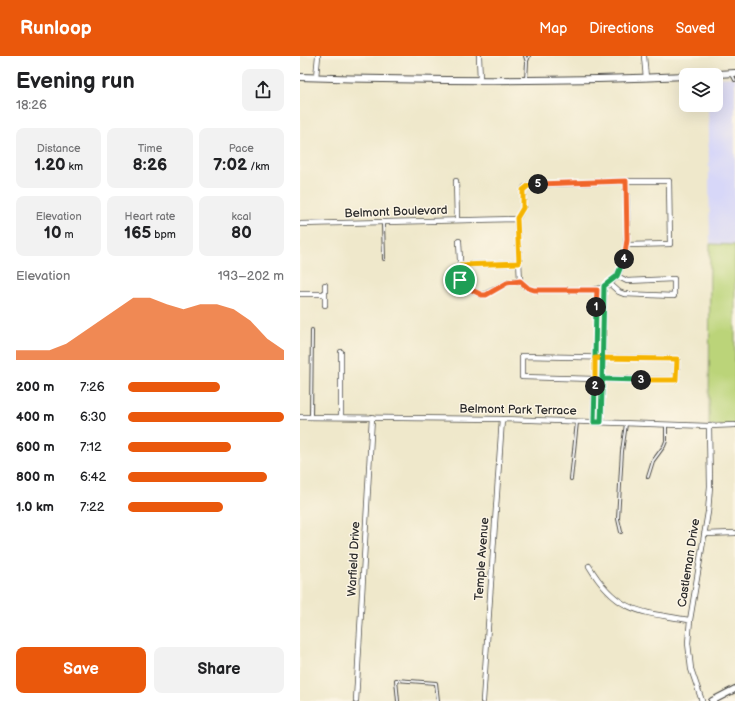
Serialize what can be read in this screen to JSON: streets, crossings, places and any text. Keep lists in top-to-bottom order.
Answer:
{
  "streets": {
    "street": [
      "Belmont Boulevard",
      "Belmont Park Terrace",
      "Warfield Drive",
      "Temple Avenue",
      "Castleman Drive"
    ]
  },
  "crossings": [
    ["Belmont Park Terrace", "Warfield Drive"],
    ["Belmont Park Terrace", "Temple Avenue"],
    ["Belmont Park Terrace", "Castleman Drive"]
  ],
  "page": {
    "header": "Runloop",
    "nav": ["Map", "Directions", "Saved"],
    "heading": ["Evening run", "18:26"],
    "stats": [
      ["Distance", "1.20 km"],
      ["Time", "8:26"],
      ["Pace", "7:02 /km"],
      ["Elevation", "10 m"],
      ["Heart rate", "165 bpm"],
      ["kcal", "80"]
    ],
    "pins": [
      "5",
      "4",
      "1",
      "3",
      "2"
    ],
    "chart": ["Elevation", "193–202 m"],
    "list": [
      {
        "name": "200 m",
        "note": "7:26"
      },
      {
        "name": "400 m",
        "note": "6:30"
      },
      {
        "name": "600 m",
        "note": "7:12"
      },
      {
        "name": "800 m",
        "note": "6:42"
      },
      {
        "name": "1.0 km",
        "note": "7:22"
      }
    ],
    "buttons": ["Save", "Share"]
  }
}
